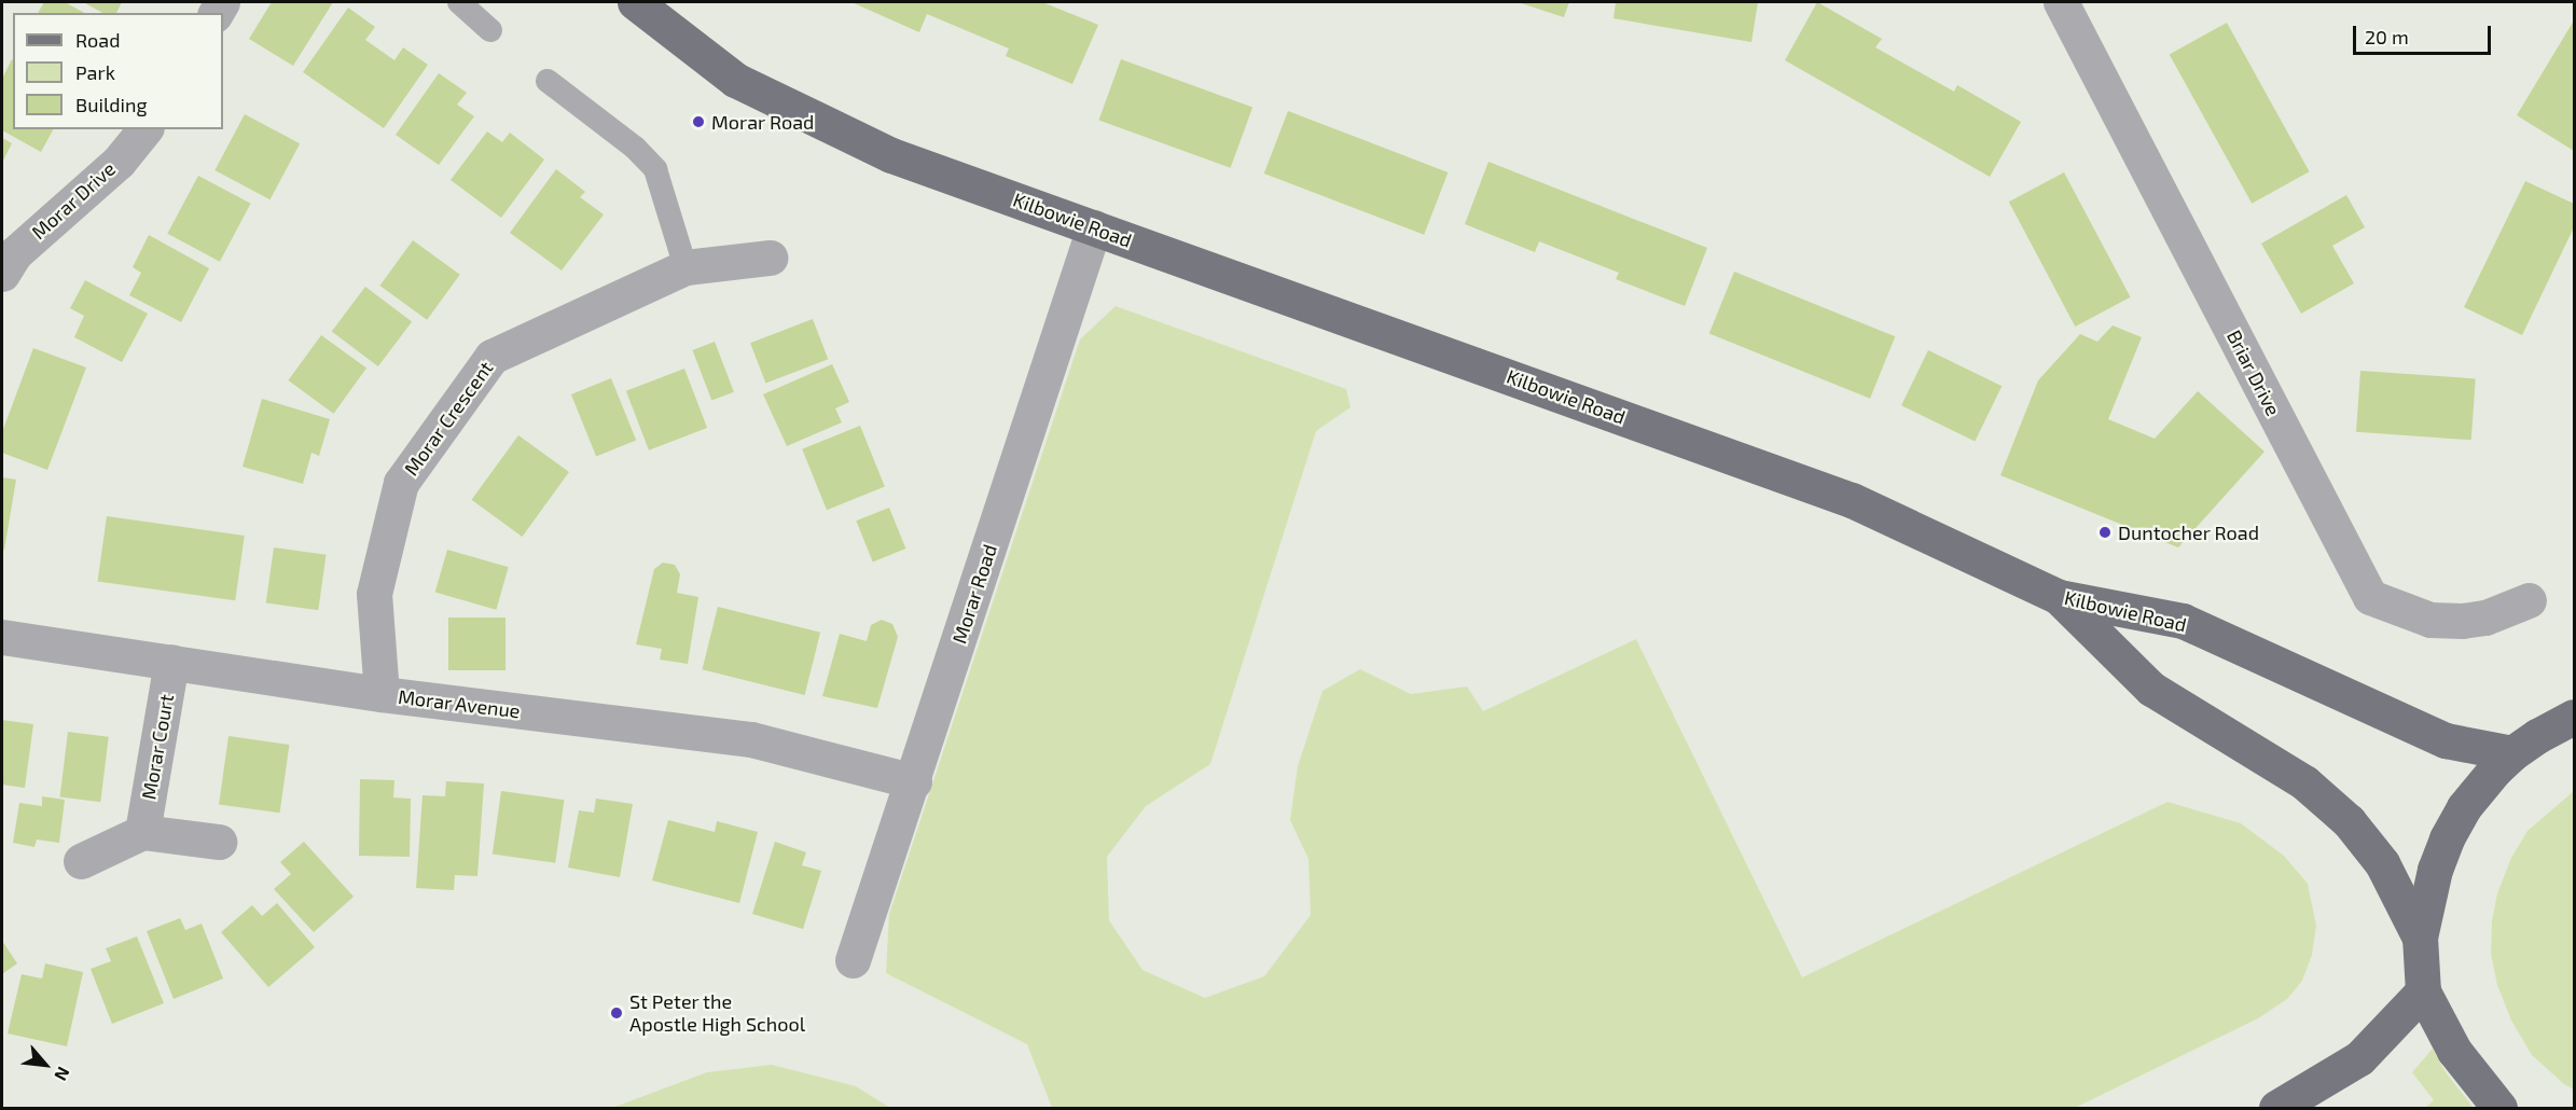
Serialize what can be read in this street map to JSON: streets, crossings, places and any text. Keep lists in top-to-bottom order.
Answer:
{
  "streets": {
    "main road": ["Kilbowie Road"],
    "street": [
      "Morar Drive",
      "Briar Drive",
      "Morar Crescent",
      "Morar Road",
      "Morar Avenue",
      "Morar Court"
    ]
  },
  "crossings": [
    ["Kilbowie Road", "Morar Road"],
    ["Morar Crescent", "Morar Avenue"],
    ["Morar Road", "Morar Avenue"],
    ["Morar Avenue", "Morar Court"]
  ],
  "places": ["Morar Road", "Duntocher Road", "St Peter the Apostle High School"],
  "legend": ["Road", "Park", "Building"],
  "scale_bar": "20 m",
  "north": "bottom right"
}
